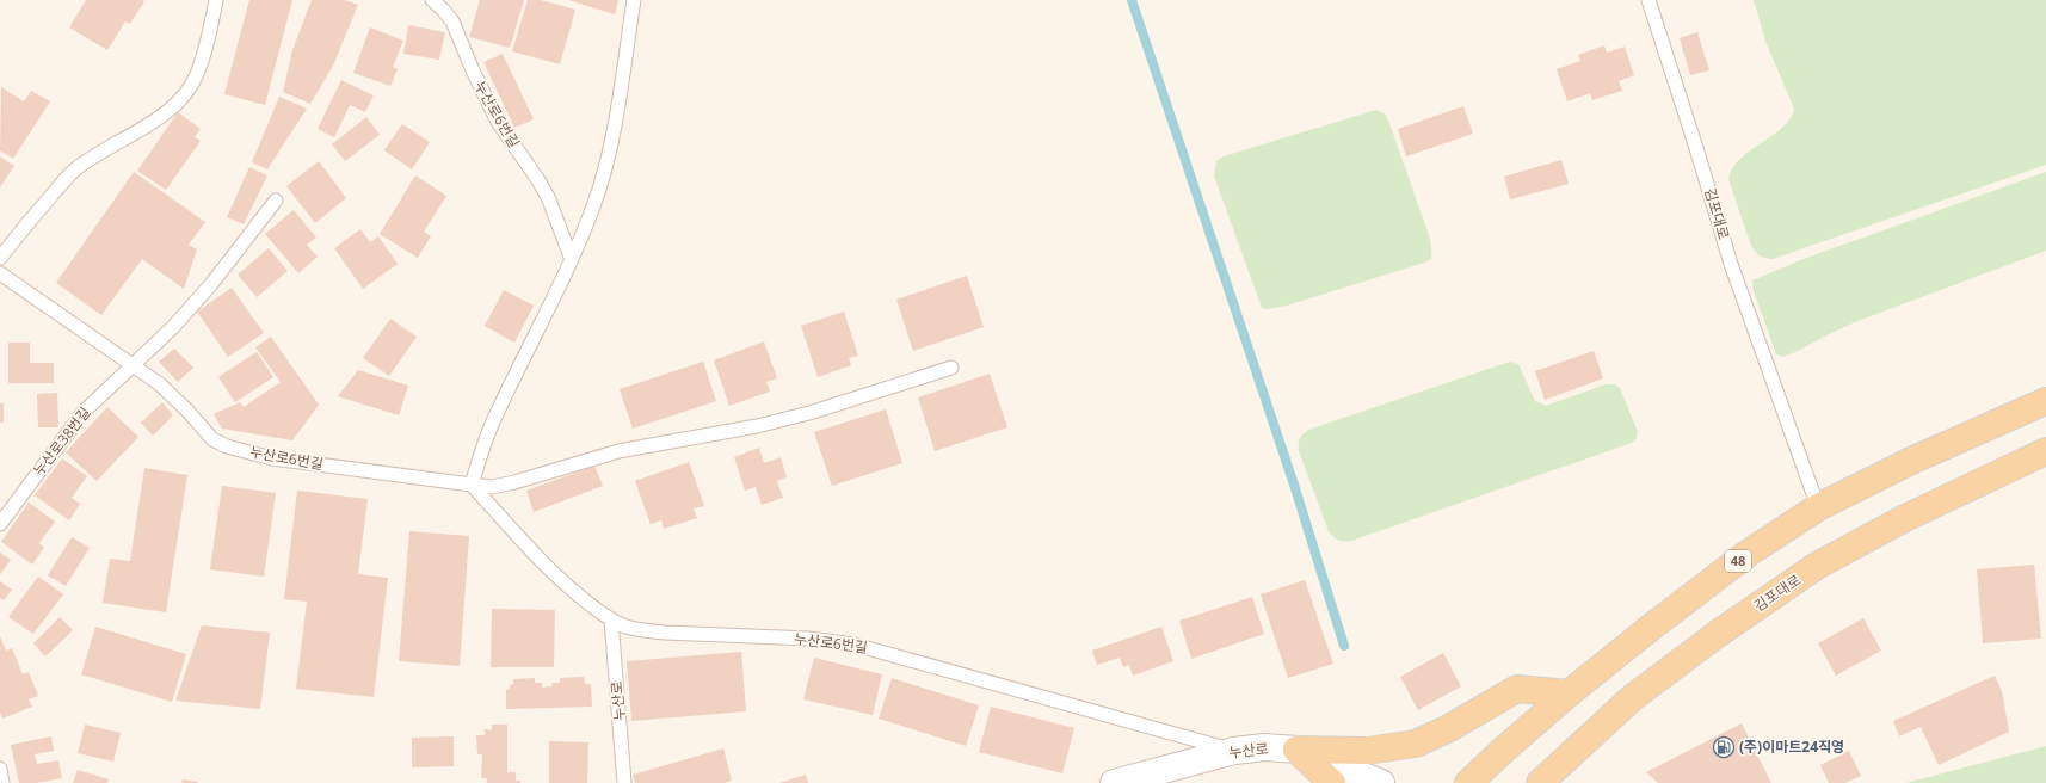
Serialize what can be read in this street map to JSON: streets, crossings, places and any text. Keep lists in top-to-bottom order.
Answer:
{
  "streets": {
    "main road": ["김포대로", "48"],
    "street": ["누산로"],
    "lane": ["누산로6번길", "누산로38번길"]
  },
  "crossings": [
    ["누산로6번길", "누산로38번길"],
    ["누산로6번길", "누산로"],
    ["김포대로", "48"]
  ],
  "places": {
    "fuel station": ["(주)이마트24직영"]
  }
}
